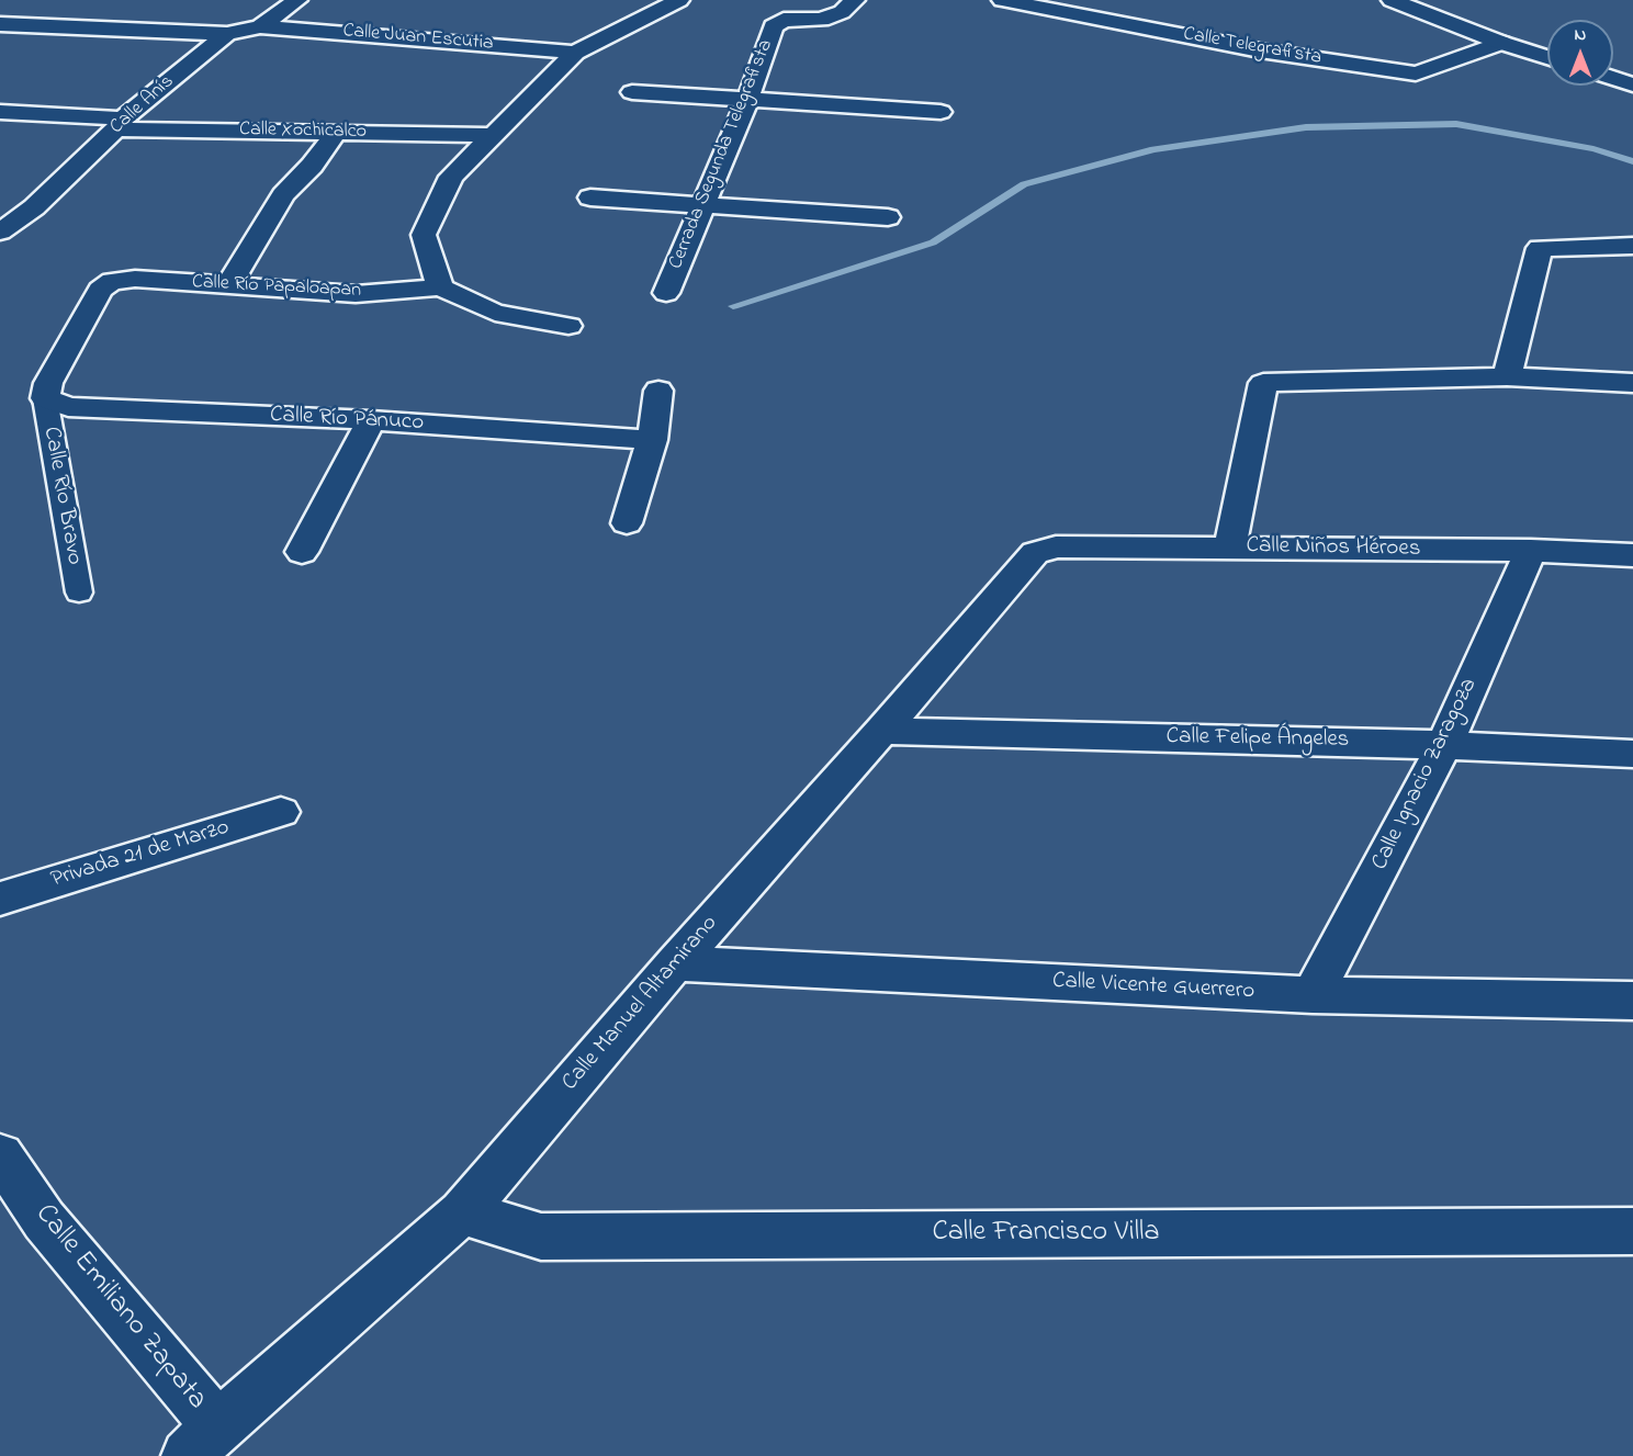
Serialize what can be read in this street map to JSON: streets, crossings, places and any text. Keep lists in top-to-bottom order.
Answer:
{
  "streets": {
    "street": [
      "Calle Juan Escutia",
      "Calle Telegrafista",
      "Calle Anís",
      "Calle Xochicalco",
      "Cerrada Segunda Telegrafista",
      "Calle Río Papaloapan",
      "Calle Río Pánuco",
      "Calle Río Bravo",
      "Calle Niños Héroes",
      "Calle Felipe Ángeles",
      "Calle Ignacio Zaragoza",
      "Privada 21 de Marzo",
      "Calle Vicente Guerrero",
      "Calle Manuel Altamirano",
      "Calle Francisco Villa",
      "Calle Emiliano Zapata"
    ]
  },
  "crossings": [
    ["Calle Juan Escutia", "Calle Anís"],
    ["Calle Anís", "Calle Xochicalco"],
    ["Calle Río Papaloapan", "Calle Río Pánuco"],
    ["Calle Río Papaloapan", "Calle Río Bravo"],
    ["Calle Río Pánuco", "Calle Río Bravo"],
    ["Calle Niños Héroes", "Calle Ignacio Zaragoza"],
    ["Calle Niños Héroes", "Calle Manuel Altamirano"],
    ["Calle Felipe Ángeles", "Calle Ignacio Zaragoza"],
    ["Calle Felipe Ángeles", "Calle Manuel Altamirano"],
    ["Calle Ignacio Zaragoza", "Calle Vicente Guerrero"],
    ["Calle Vicente Guerrero", "Calle Manuel Altamirano"],
    ["Calle Manuel Altamirano", "Calle Francisco Villa"],
    ["Calle Manuel Altamirano", "Calle Emiliano Zapata"]
  ],
  "north": "top"
}
